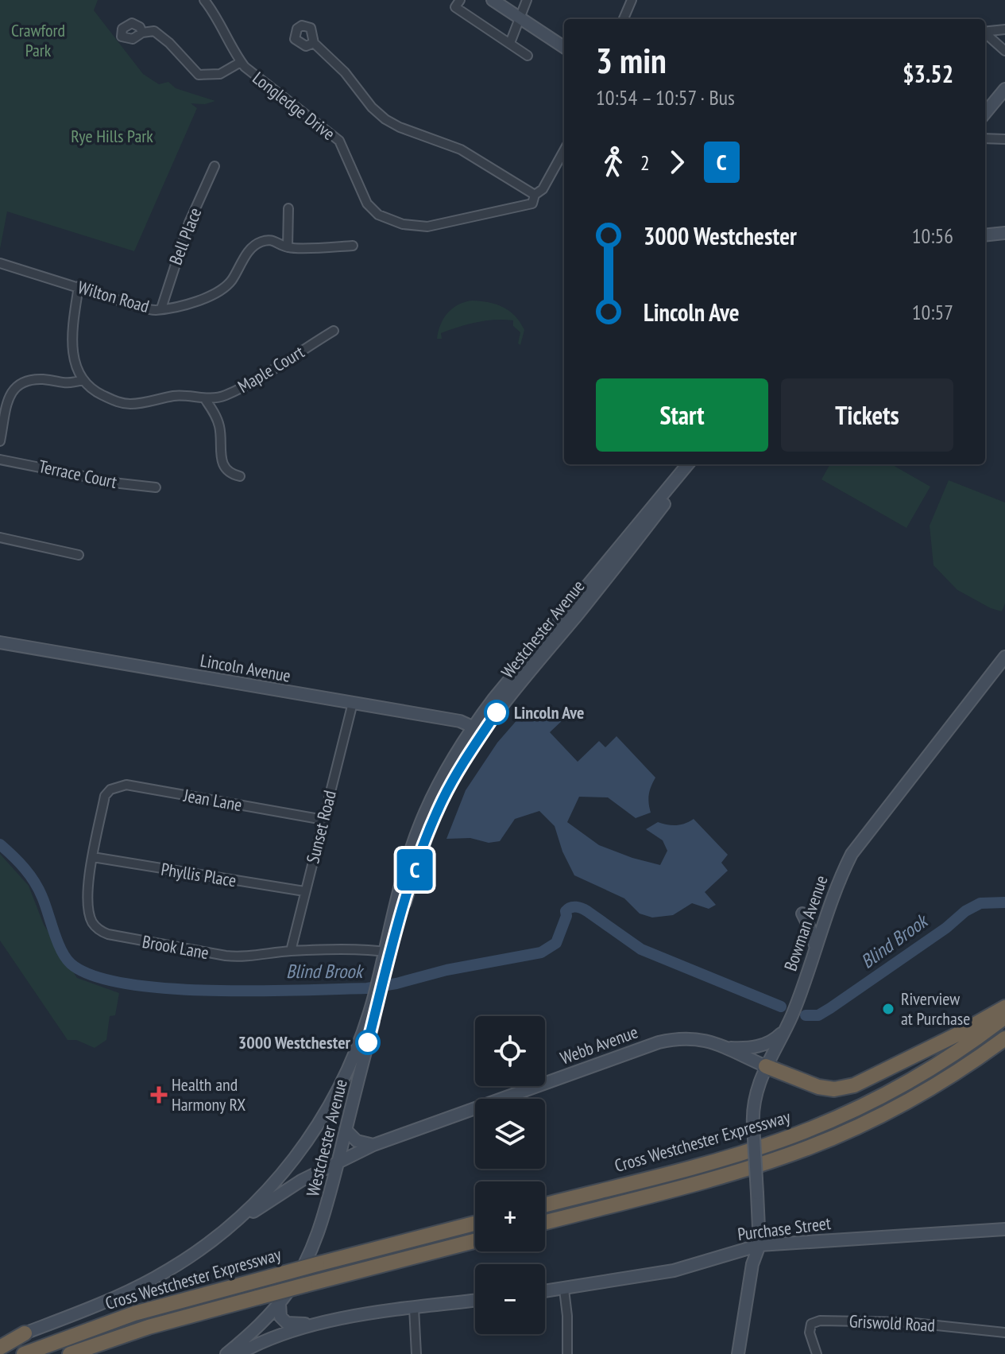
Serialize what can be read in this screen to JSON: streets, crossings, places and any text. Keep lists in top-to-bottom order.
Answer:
{
  "streets": {
    "highway": ["Cross Westchester Expressway"],
    "main road": [
      "Westchester Avenue",
      "Lincoln Avenue",
      "Bowman Avenue",
      "Webb Avenue",
      "Purchase Street"
    ],
    "street": [
      "Longledge Drive",
      "Bell Place",
      "Wilton Road",
      "Maple Court",
      "Terrace Court",
      "Jean Lane",
      "Sunset Road",
      "Phyllis Place",
      "Brook Lane",
      "Griswold Road"
    ]
  },
  "crossings": [
    ["Bell Place", "Wilton Road"],
    ["Westchester Avenue", "Lincoln Avenue"],
    ["Westchester Avenue", "Brook Lane"],
    ["Westchester Avenue", "Webb Avenue"],
    ["Lincoln Avenue", "Sunset Road"],
    ["Jean Lane", "Sunset Road"],
    ["Jean Lane", "Brook Lane"],
    ["Sunset Road", "Phyllis Place"],
    ["Sunset Road", "Brook Lane"],
    ["Phyllis Place", "Brook Lane"],
    ["Bowman Avenue", "Webb Avenue"],
    ["Bowman Avenue", "Purchase Street"]
  ],
  "water": ["Blind Brook"],
  "parks": ["Crawford Park", "Rye Hills Park"],
  "places": {
    "other": ["Lincoln Ave", "Riverview at Purchase", "3000 Westchester"],
    "health": ["Health and Harmony RX"]
  },
  "lines": ["bus line C"],
  "page": {
    "on_map": "C",
    "heading": ["3 min", "10:54 – 10:57 · Bus", "$3.52"],
    "legs": ["2", "C"],
    "list": [
      {
        "name": "3000 Westchester",
        "value": "10:56"
      },
      {
        "name": "Lincoln Ave",
        "value": "10:57"
      }
    ],
    "buttons": ["Start", "Tickets"],
    "map_buttons": ["+", "−"]
  }
}
